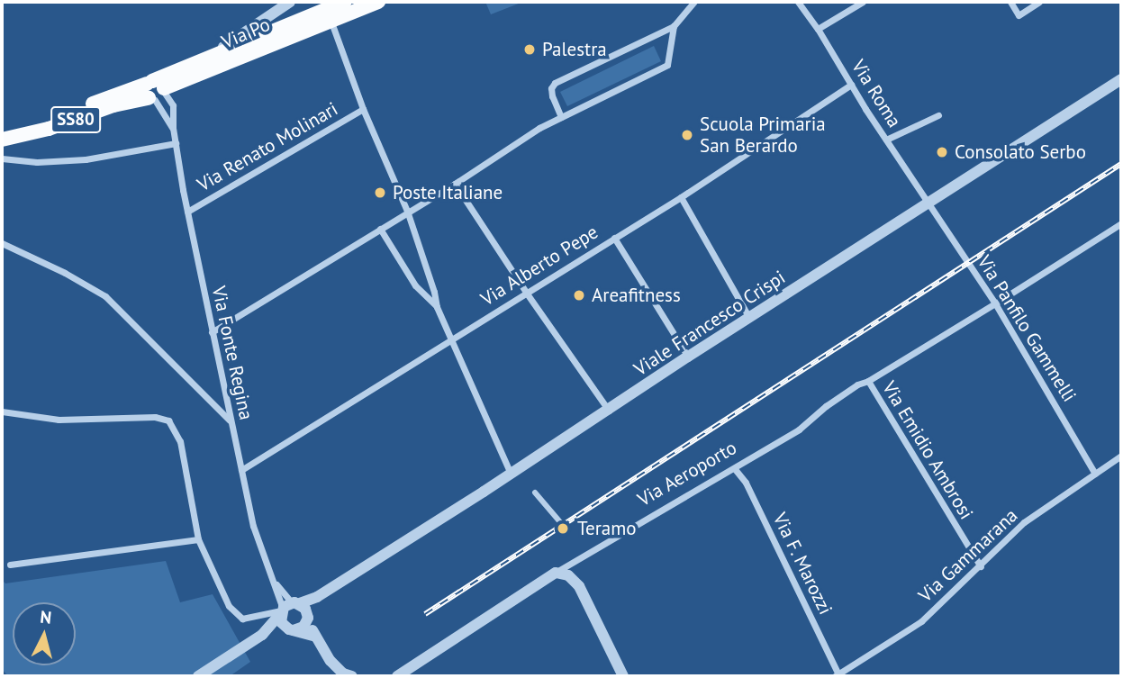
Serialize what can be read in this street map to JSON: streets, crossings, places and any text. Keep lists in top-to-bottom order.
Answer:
{
  "streets": {
    "main road": ["Via Po", "SS80"],
    "street": [
      "Via Roma",
      "Via Renato Molinari",
      "Via Alberto Pepe",
      "Viale Francesco Crispi",
      "Via Panfilo Gammelli",
      "Via Fonte Regina",
      "Via Emidio Ambrosi",
      "Via Aeroporto",
      "Via Gammarana",
      "Via F. Marozzi"
    ]
  },
  "crossings": [
    ["Via Po", "SS80"],
    ["Via Roma", "Via Alberto Pepe"],
    ["Via Roma", "Viale Francesco Crispi"],
    ["Via Roma", "Via Panfilo Gammelli"],
    ["SS80", "Via Fonte Regina"],
    ["Via Renato Molinari", "Via Fonte Regina"],
    ["Via Alberto Pepe", "Via Fonte Regina"],
    ["Viale Francesco Crispi", "Via Panfilo Gammelli"],
    ["Viale Francesco Crispi", "Via Fonte Regina"],
    ["Via Panfilo Gammelli", "Via Aeroporto"],
    ["Via Panfilo Gammelli", "Via Gammarana"],
    ["Via Emidio Ambrosi", "Via Aeroporto"],
    ["Via Emidio Ambrosi", "Via Gammarana"],
    ["Via Aeroporto", "Via F. Marozzi"],
    ["Via Gammarana", "Via F. Marozzi"]
  ],
  "places": [
    "Palestra",
    "Scuola Primaria San Berardo",
    "Consolato Serbo",
    "Poste Italiane",
    "Areafitness",
    "Teramo"
  ],
  "north": "top"
}
